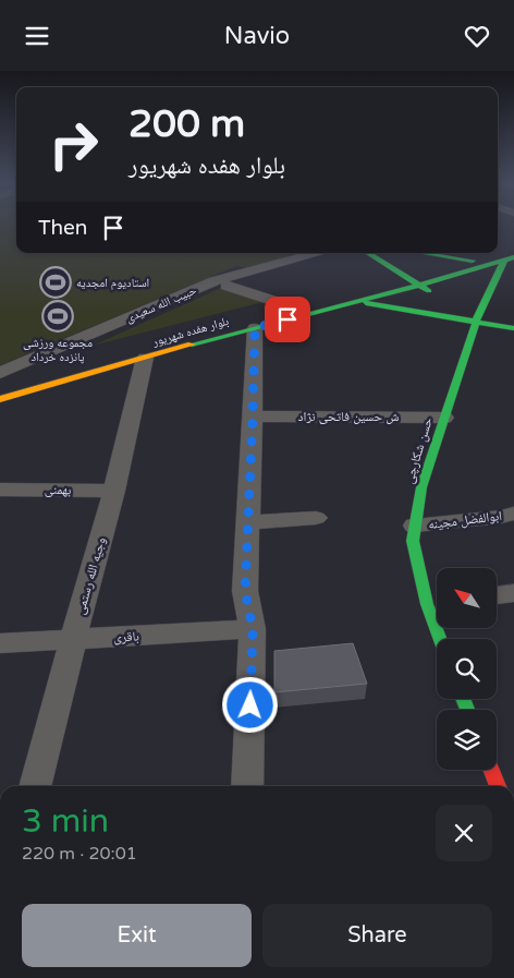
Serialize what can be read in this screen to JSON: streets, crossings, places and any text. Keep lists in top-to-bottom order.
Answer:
{
  "streets": {
    "main road": ["بلوار هفده شهریور", "حسن شکارچی"],
    "street": [
      "حبیب الله سعیدی",
      "ش حسین فاتحی نژاد",
      "بهمنی",
      "ابوالفضل مجینه",
      "وجیه الله رستمی",
      "باقری"
    ]
  },
  "crossings": [
    ["بلوار هفده شهریور", "حسن شکارچی"],
    ["بلوار هفده شهریور", "وجیه الله رستمی"],
    ["ش حسین فاتحی نژاد", "حسن شکارچی"],
    ["حسن شکارچی", "ابوالفضل مجینه"],
    ["بهمنی", "وجیه الله رستمی"],
    ["وجیه الله رستمی", "باقری"]
  ],
  "places": {
    "sports": ["استادیوم امجدیه", "مجموعه ورزشی پانزده خرداد"]
  },
  "north": "top left",
  "page": {
    "header": "Navio",
    "turn": ["200 m", "بلوار هفده شهریور"],
    "then": "Then",
    "heading": ["3 min", "220 m · 20:01"],
    "buttons": ["Exit", "Share"]
  }
}
